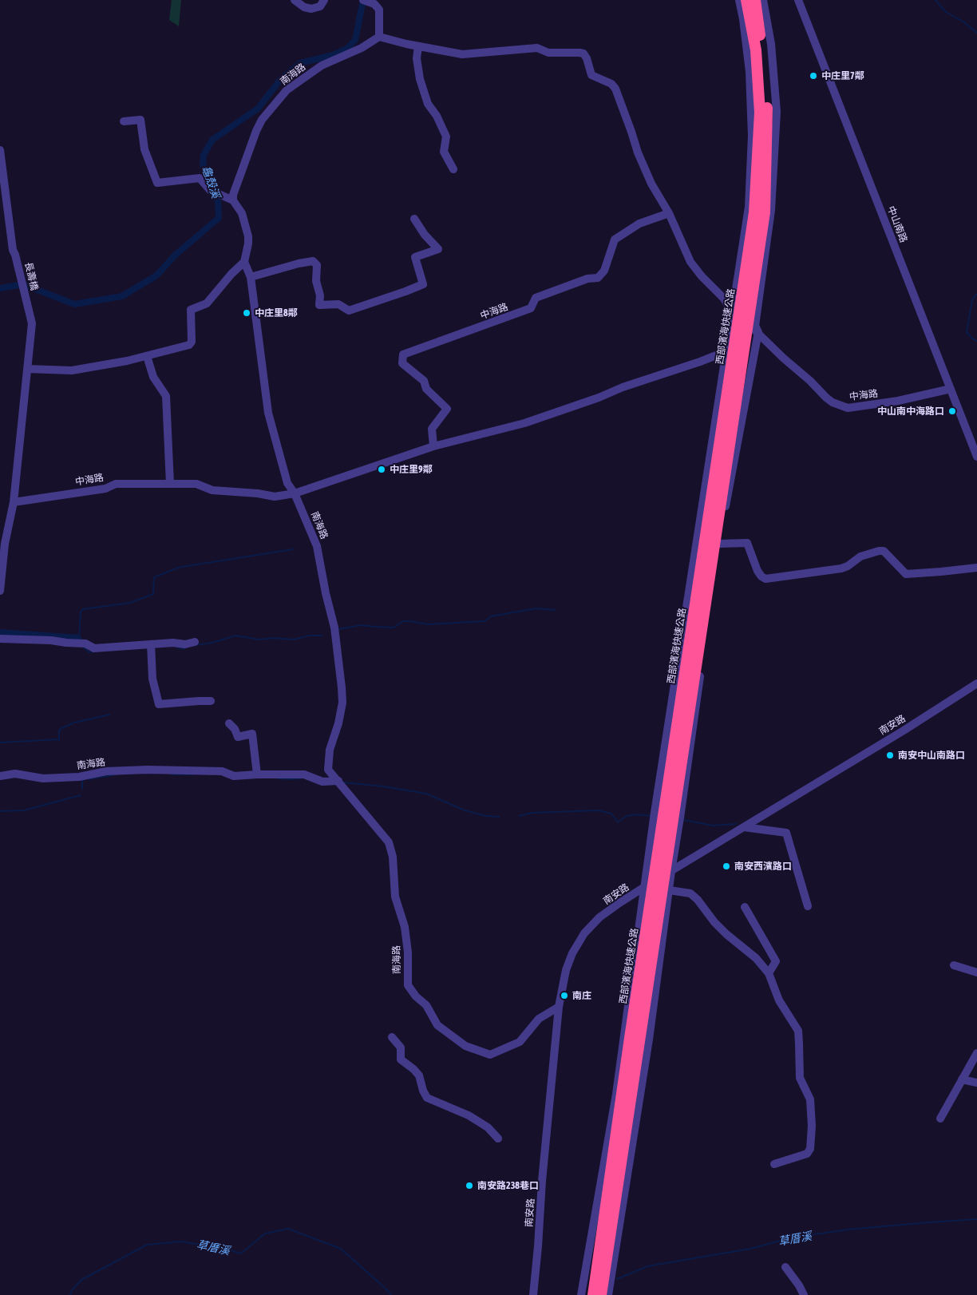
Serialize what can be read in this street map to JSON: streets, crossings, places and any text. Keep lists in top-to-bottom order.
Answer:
{
  "streets": {
    "highway": ["西部濱海快速公路"],
    "street": [
      "南海路",
      "中山南路",
      "長壽橋",
      "中海路",
      "南安路"
    ]
  },
  "crossings": [
    ["南海路", "中海路"],
    ["南海路", "南安路"],
    ["中山南路", "中海路"],
    ["長壽橋", "中海路"]
  ],
  "water": ["龜殼溪", "草厝溪"],
  "places": [
    "中庄里7鄰",
    "中庄里8鄰",
    "中山南中海路口",
    "中庄里9鄰",
    "南安中山南路口",
    "南安西濱路口",
    "南庄",
    "南安路238巷口"
  ]
}
